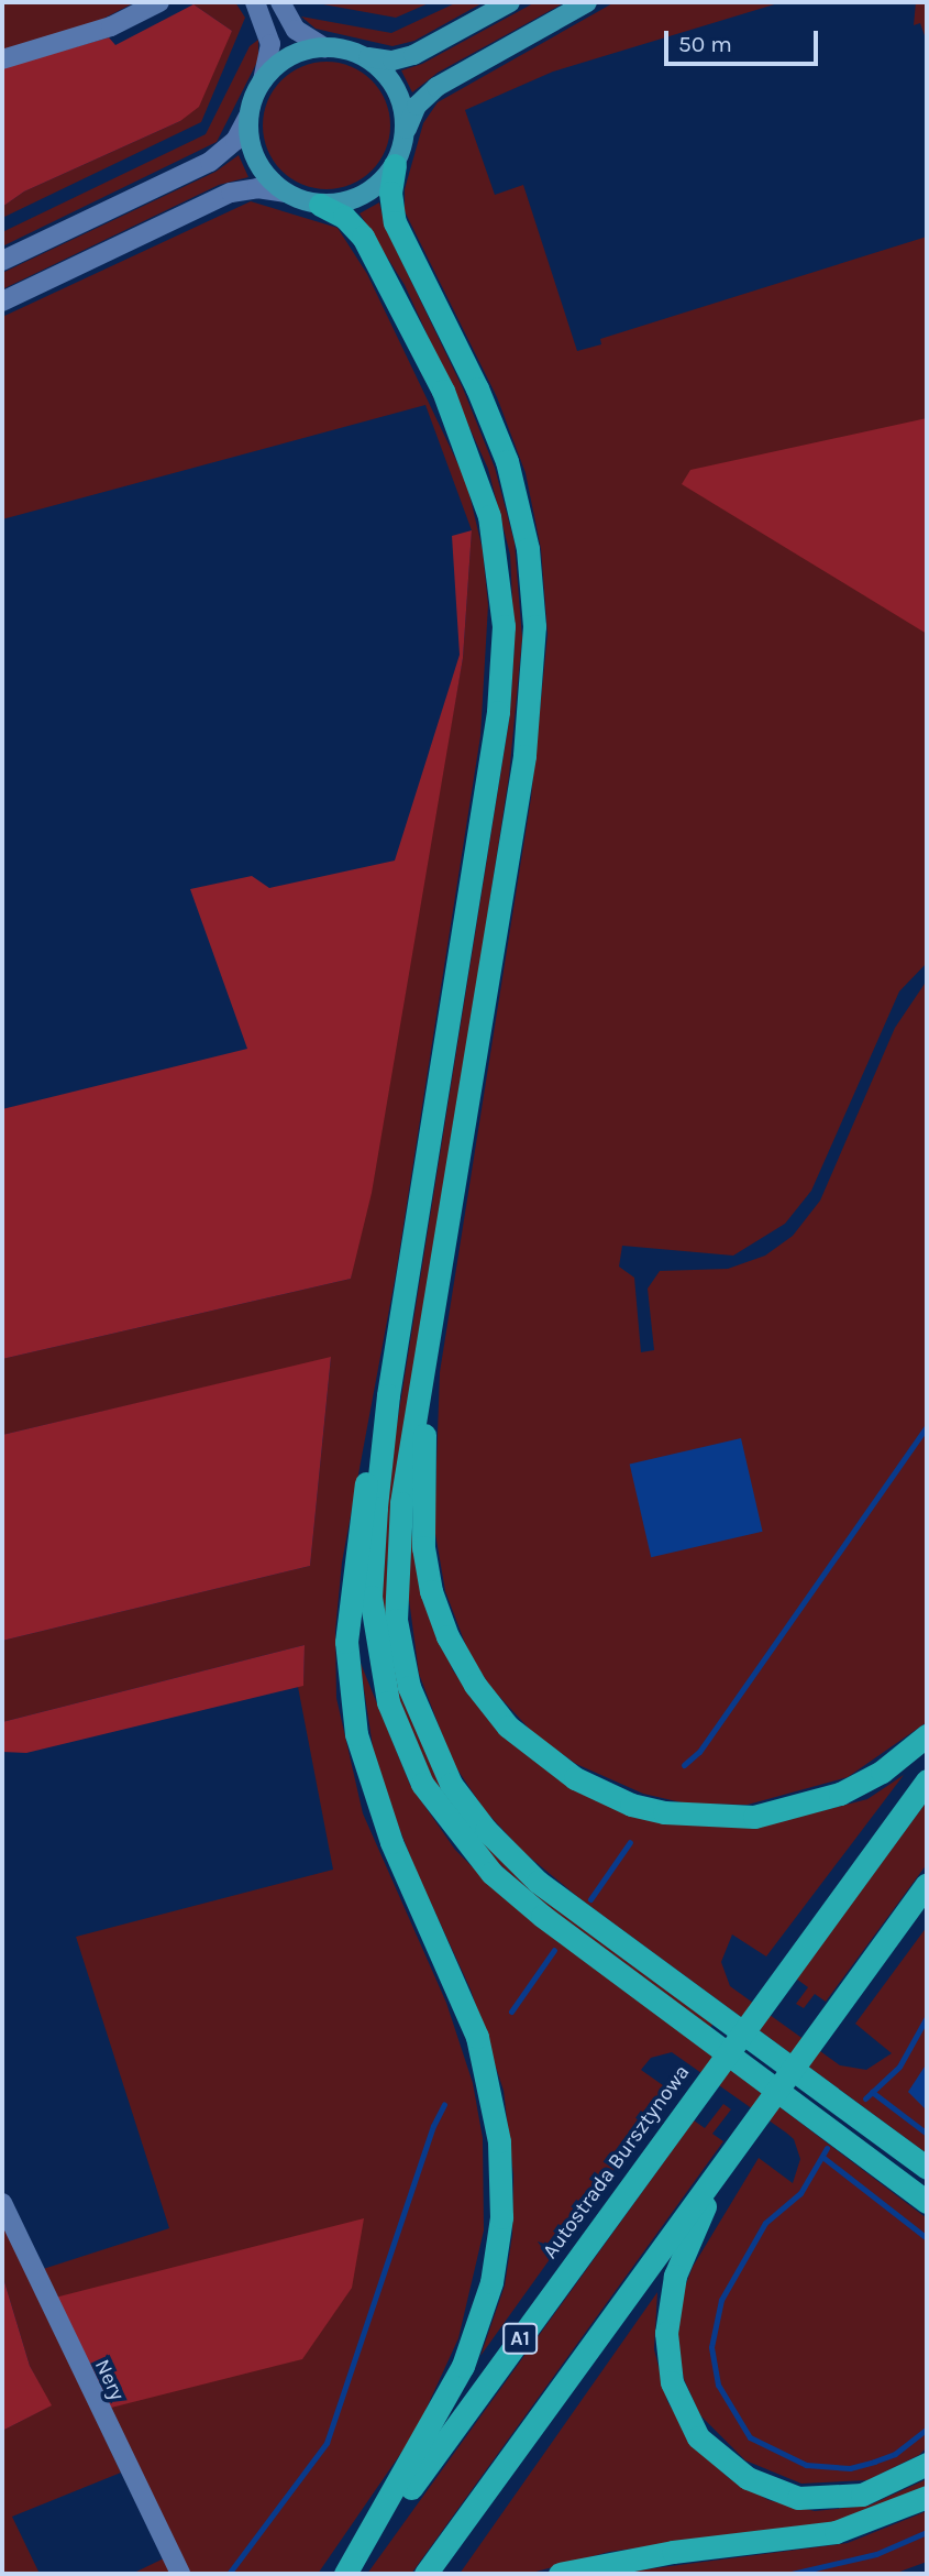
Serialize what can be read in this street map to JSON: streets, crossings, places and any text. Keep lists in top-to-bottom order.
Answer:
{
  "streets": {
    "highway": ["Autostrada Bursztynowa", "A1"],
    "street": ["Nery"]
  },
  "scale_bar": "50 m"
}
